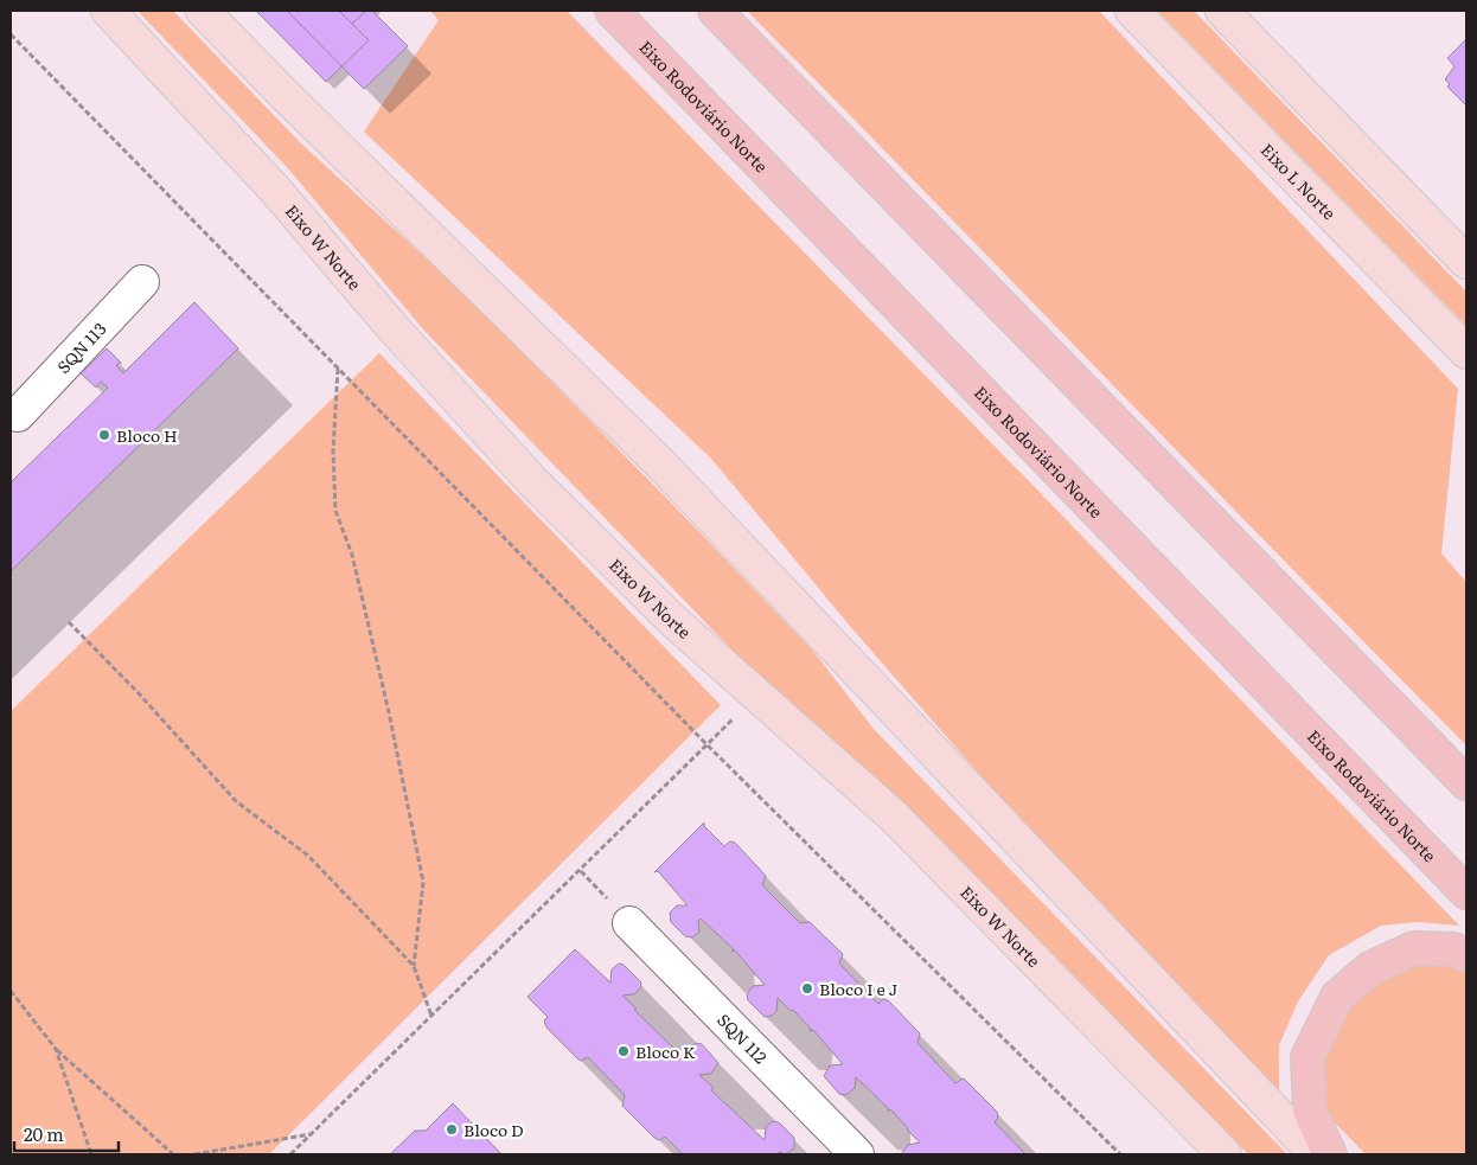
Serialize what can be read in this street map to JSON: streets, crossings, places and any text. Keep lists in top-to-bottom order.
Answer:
{
  "streets": {
    "highway": ["Eixo Rodoviário Norte"],
    "main road": ["Eixo L Norte", "Eixo W Norte"],
    "street": ["SQN 113", "SQN 112"]
  },
  "places": [
    "Bloco H",
    "Bloco I e J",
    "Bloco K",
    "Bloco D"
  ],
  "scale_bar": "20 m"
}
